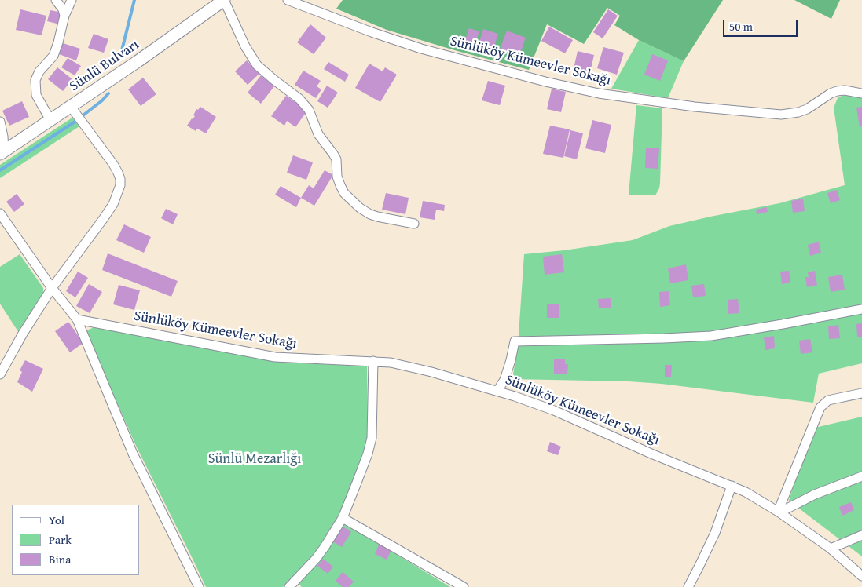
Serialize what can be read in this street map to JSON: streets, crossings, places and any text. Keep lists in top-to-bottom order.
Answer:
{
  "streets": {
    "main road": ["Sünlü Bulvarı"],
    "street": ["Sünlüköy Kümeevler Sokağı"]
  },
  "parks": ["Sünlü Mezarlığı"],
  "legend": ["Yol", "Park", "Bina"],
  "scale_bar": "50 m"
}
